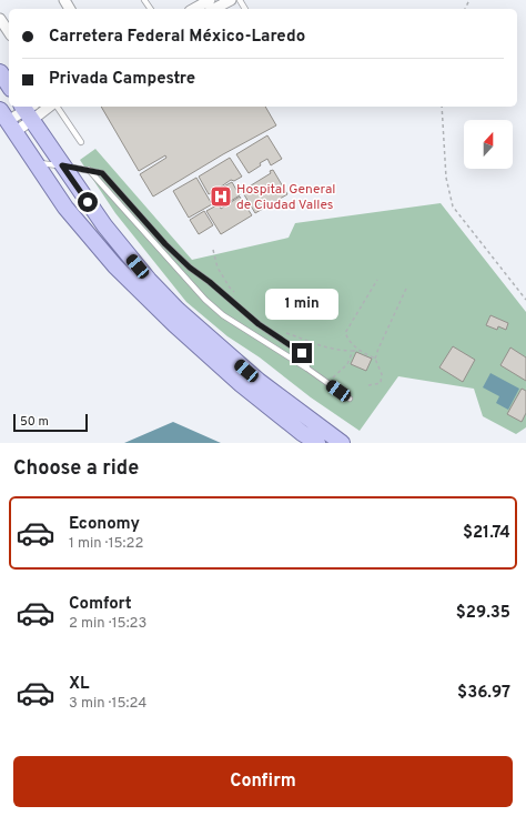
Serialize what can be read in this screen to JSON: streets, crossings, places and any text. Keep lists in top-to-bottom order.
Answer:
{
  "places": {
    "hospital": ["Hospital General de Ciudad Valles"]
  },
  "scale_bar": "50 m",
  "north": "top",
  "page": {
    "banner": ["Carretera Federal México-Laredo", "Privada Campestre"],
    "bubble": "1 min",
    "scale": "50 m",
    "heading": "Choose a ride",
    "list": [
      {
        "name": "Economy",
        "note": "1 min · 15:22",
        "value": "$21.74"
      },
      {
        "name": "Comfort",
        "note": "2 min · 15:23",
        "value": "$29.35"
      },
      {
        "name": "XL",
        "note": "3 min · 15:24",
        "value": "$36.97"
      }
    ],
    "buttons": "Confirm"
  }
}
